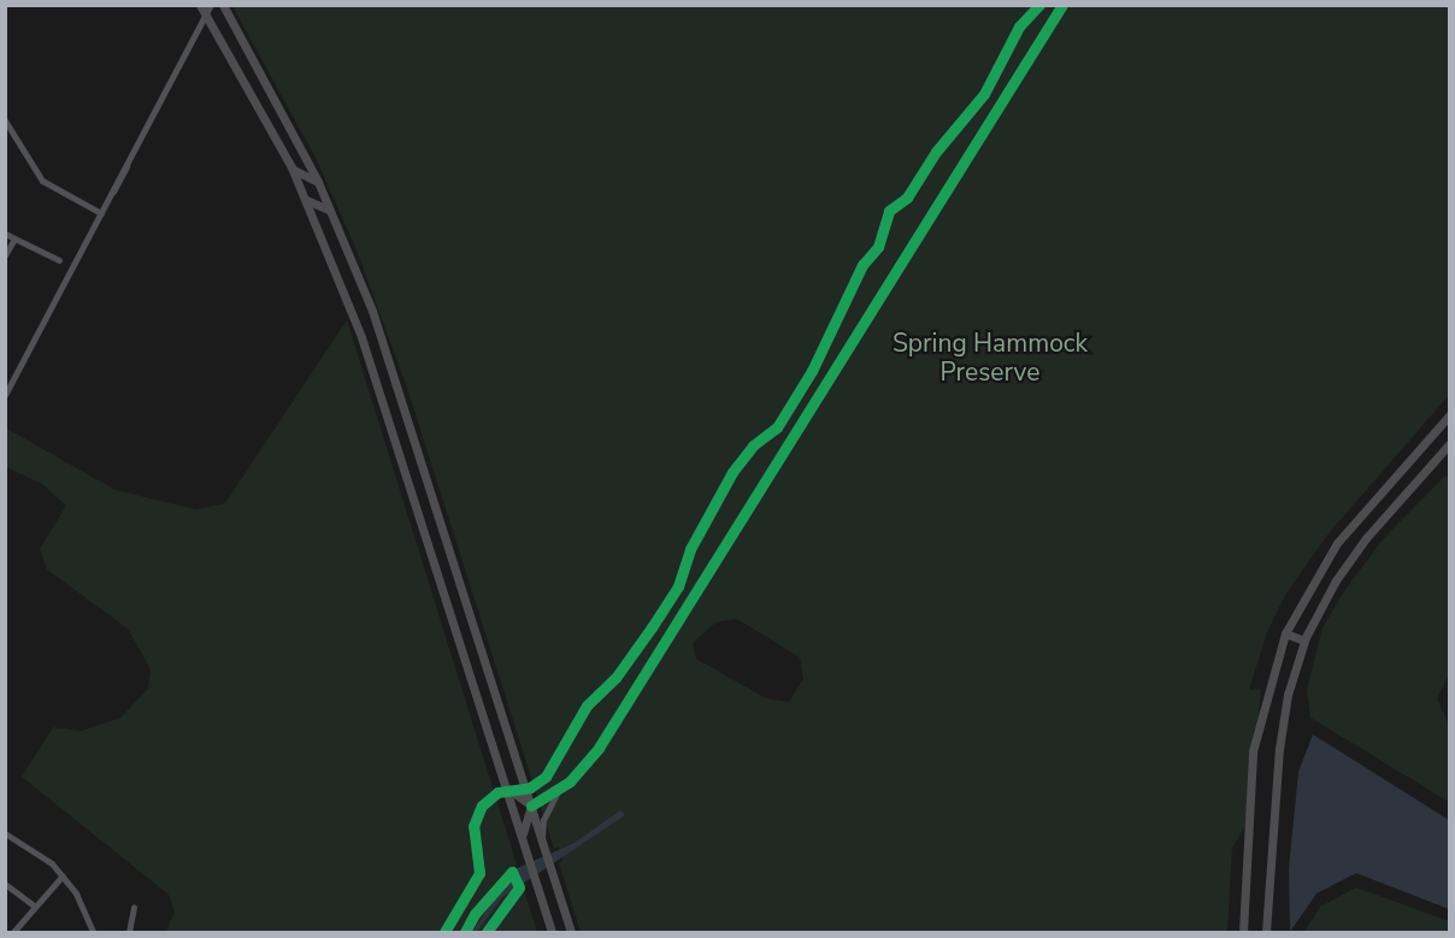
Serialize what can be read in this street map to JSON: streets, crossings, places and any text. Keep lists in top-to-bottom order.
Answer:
{
  "parks": ["Spring Hammock Preserve"]
}
